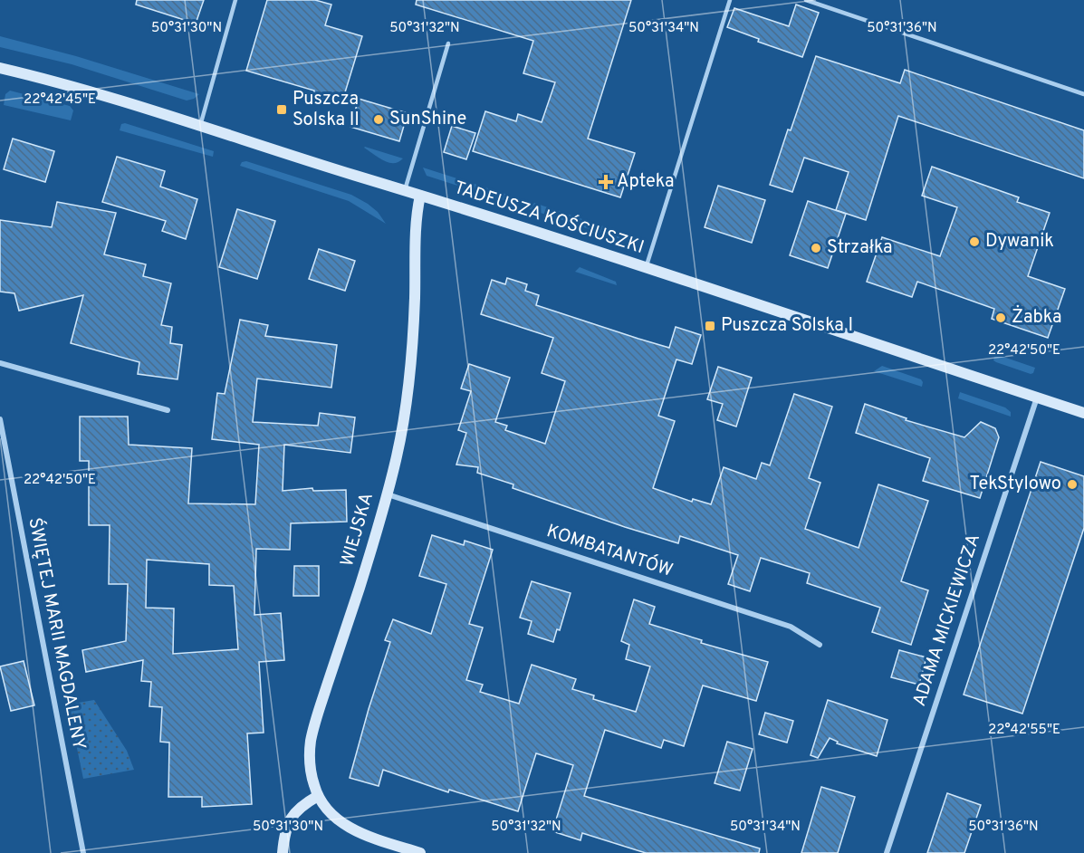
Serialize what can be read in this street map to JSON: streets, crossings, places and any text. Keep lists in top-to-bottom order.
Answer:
{
  "streets": {
    "street": [
      "TADEUSZA KOŚCIUSZKI",
      "WIEJSKA",
      "KOMBATANTÓW",
      "ADAMA MICKIEWICZA",
      "ŚWIĘTEJ MARII MAGDALENY"
    ]
  },
  "crossings": [
    ["TADEUSZA KOŚCIUSZKI", "WIEJSKA"],
    ["TADEUSZA KOŚCIUSZKI", "ADAMA MICKIEWICZA"],
    ["WIEJSKA", "KOMBATANTÓW"]
  ],
  "places": {
    "transit": ["Puszcza Solska II", "Puszcza Solska I"],
    "other": [
      "SunShine",
      "Dywanik",
      "Strzałka",
      "Żabka",
      "TekStylowo"
    ],
    "health": ["Apteka"]
  },
  "coordinates": [
    "50°31'30\"N",
    "50°31'32\"N",
    "50°31'34\"N",
    "50°31'36\"N",
    "22°42'45\"E",
    "22°42'50\"E",
    "22°42'55\"E"
  ]
}
